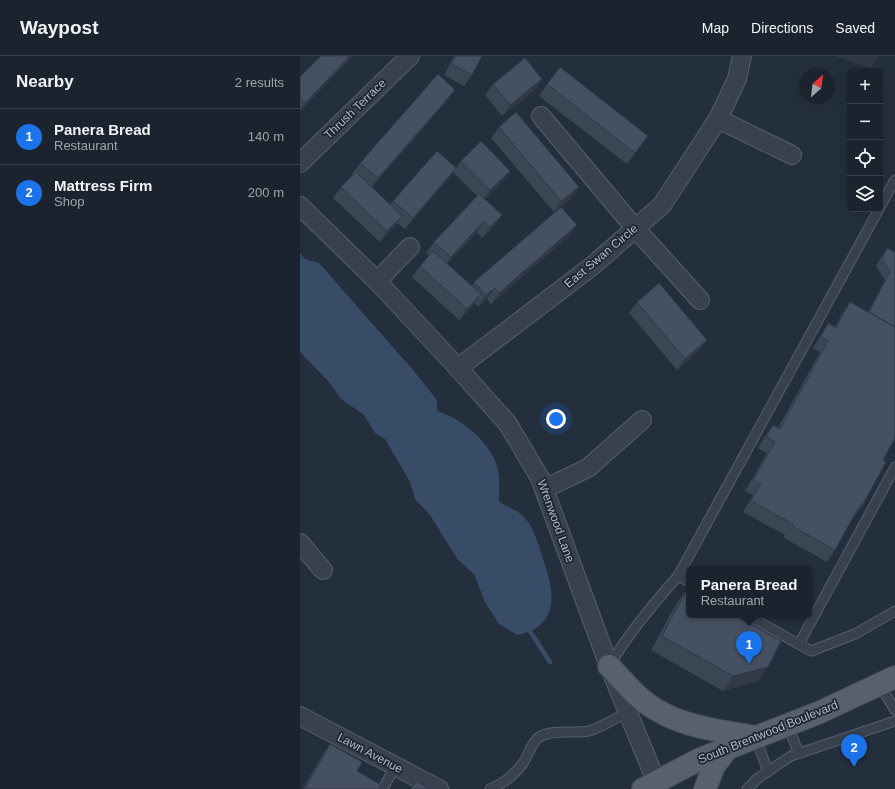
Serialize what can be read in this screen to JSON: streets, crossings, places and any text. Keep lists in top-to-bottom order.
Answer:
{
  "streets": {
    "main road": ["South Brentwood Boulevard"],
    "street": [
      "Thrush Terrace",
      "East Swan Circle",
      "Wrenwood Lane",
      "Lawn Avenue"
    ]
  },
  "crossings": [
    ["East Swan Circle", "Wrenwood Lane"],
    ["Wrenwood Lane", "South Brentwood Boulevard"]
  ],
  "north": "top right",
  "page": {
    "header": "Waypost",
    "nav": ["Map", "Directions", "Saved"],
    "heading": ["Nearby", "2 results"],
    "map_buttons": ["+", "−"],
    "list": [
      {
        "mark": "1",
        "name": "Panera Bread",
        "note": "Restaurant",
        "value": "140 m"
      },
      {
        "mark": "2",
        "name": "Mattress Firm",
        "note": "Shop",
        "value": "200 m"
      }
    ],
    "popup": ["Panera Bread", "Restaurant"],
    "pins": ["1", "2"]
  }
}
